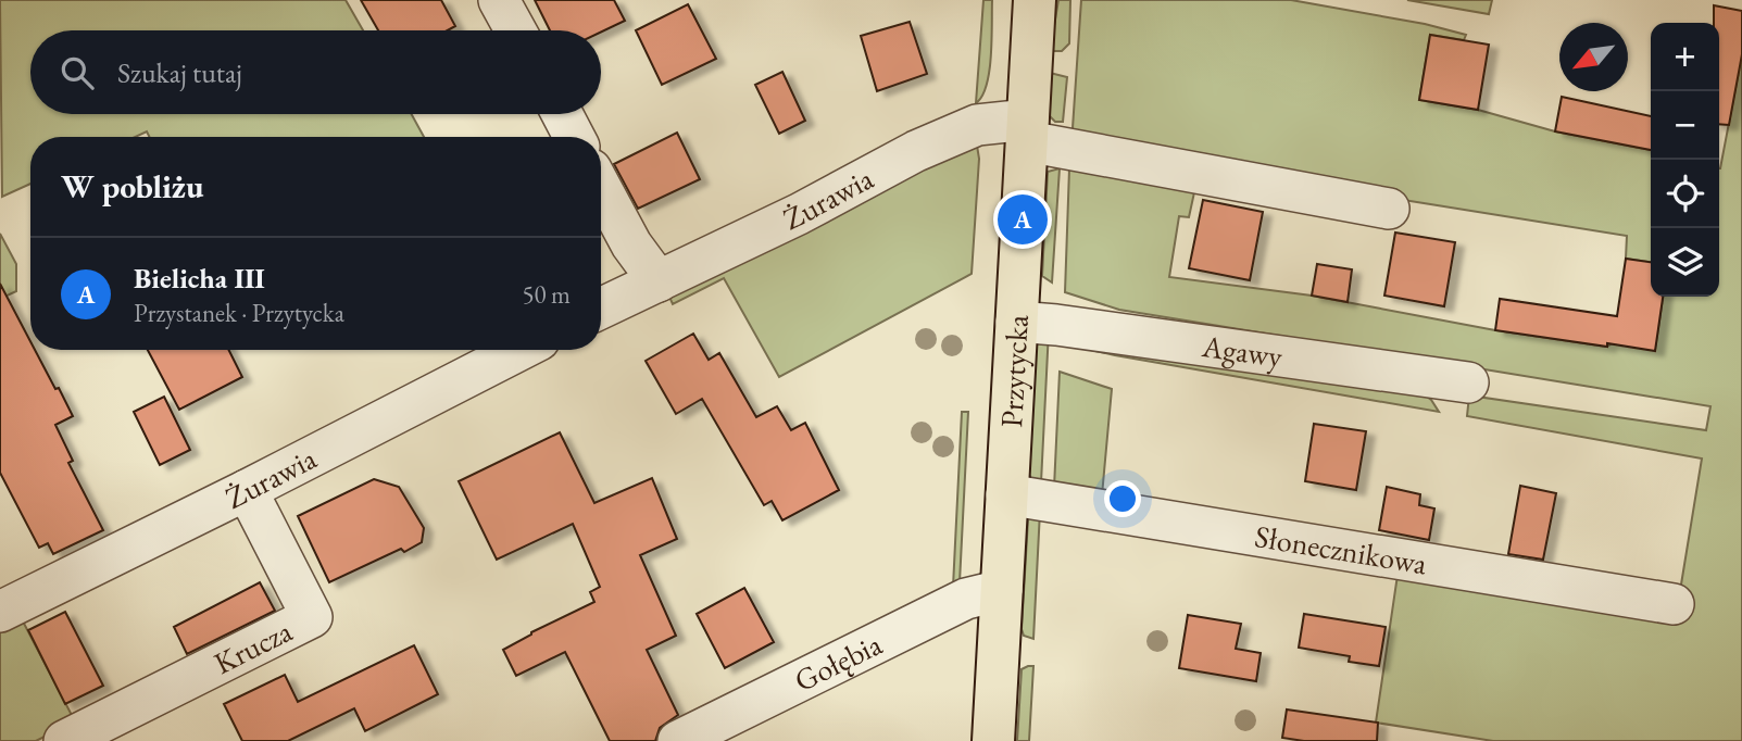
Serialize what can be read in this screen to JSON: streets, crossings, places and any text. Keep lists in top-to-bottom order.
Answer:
{
  "streets": {
    "main road": ["Przytycka"],
    "street": [
      "Żurawia",
      "Agawy",
      "Słonecznikowa",
      "Krucza",
      "Gołębia"
    ]
  },
  "crossings": [
    ["Żurawia", "Przytycka"],
    ["Żurawia", "Krucza"],
    ["Agawy", "Przytycka"],
    ["Przytycka", "Słonecznikowa"],
    ["Przytycka", "Gołębia"]
  ],
  "north": "bottom left",
  "page": {
    "map_buttons": ["+", "−"],
    "search": "Szukaj tutaj",
    "heading": "W pobliżu",
    "pins": "A",
    "list": [
      {
        "mark": "A",
        "name": "Bielicha III",
        "note": "Przystanek · Przytycka",
        "value": "50 m"
      }
    ]
  }
}
